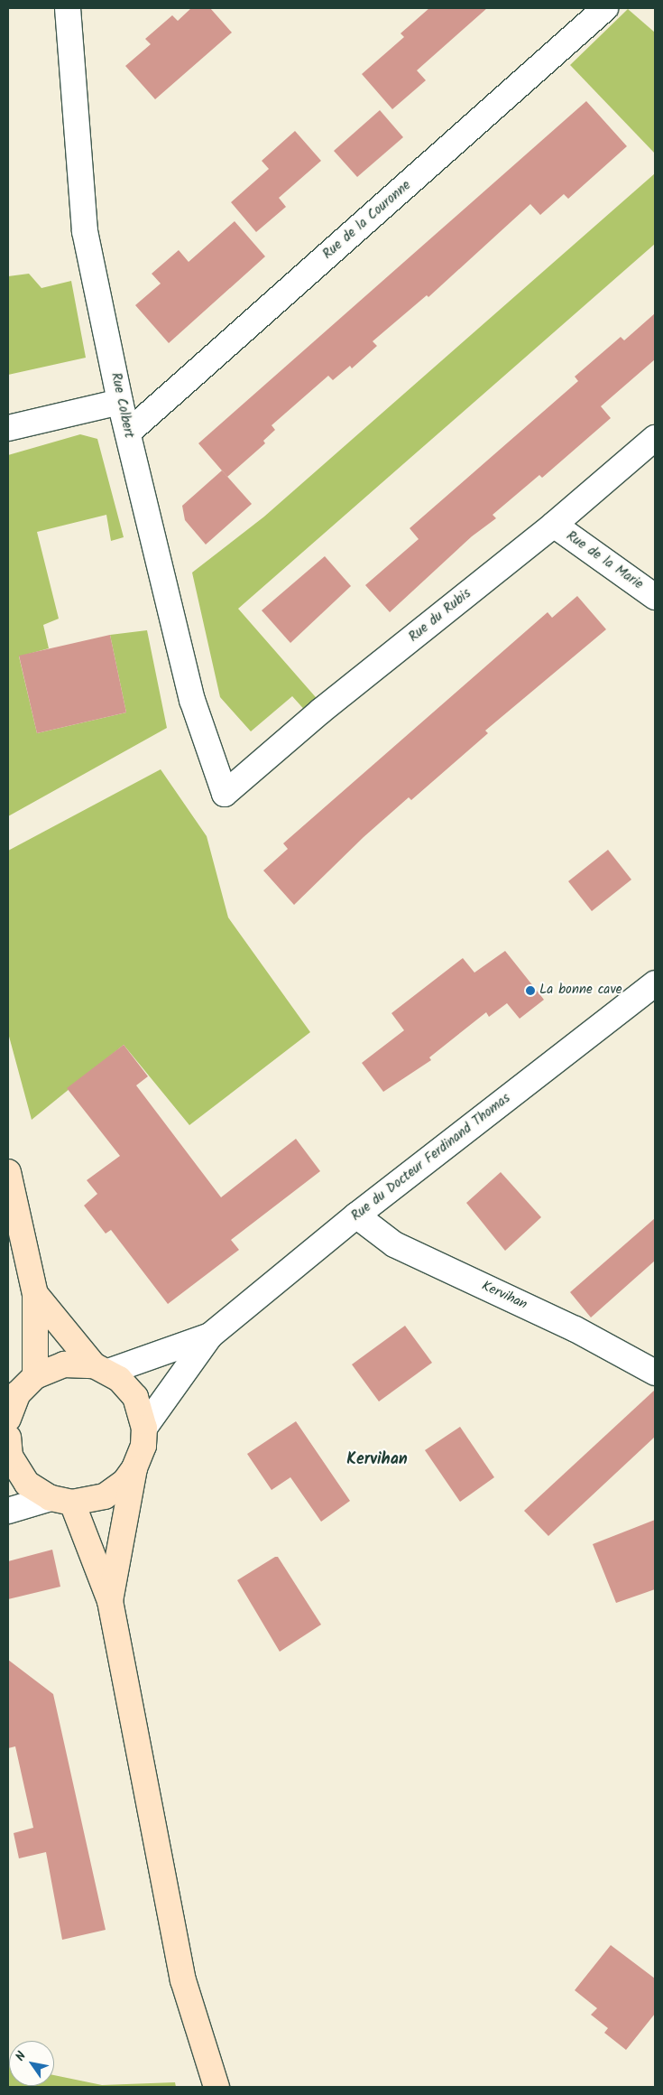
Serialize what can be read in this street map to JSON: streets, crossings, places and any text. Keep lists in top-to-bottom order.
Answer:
{
  "streets": {
    "street": [
      "Rue de la Couronne",
      "Rue Colbert",
      "Rue de la Marie",
      "Rue du Rubis",
      "Rue du Docteur Ferdinand Thomas",
      "Kervihan"
    ]
  },
  "crossings": [
    ["Rue de la Couronne", "Rue Colbert"],
    ["Rue Colbert", "Rue du Rubis"],
    ["Rue de la Marie", "Rue du Rubis"],
    ["Rue du Docteur Ferdinand Thomas", "Kervihan"]
  ],
  "districts": ["Kervihan"],
  "places": ["La bonne cave"],
  "north": "top left"
}
